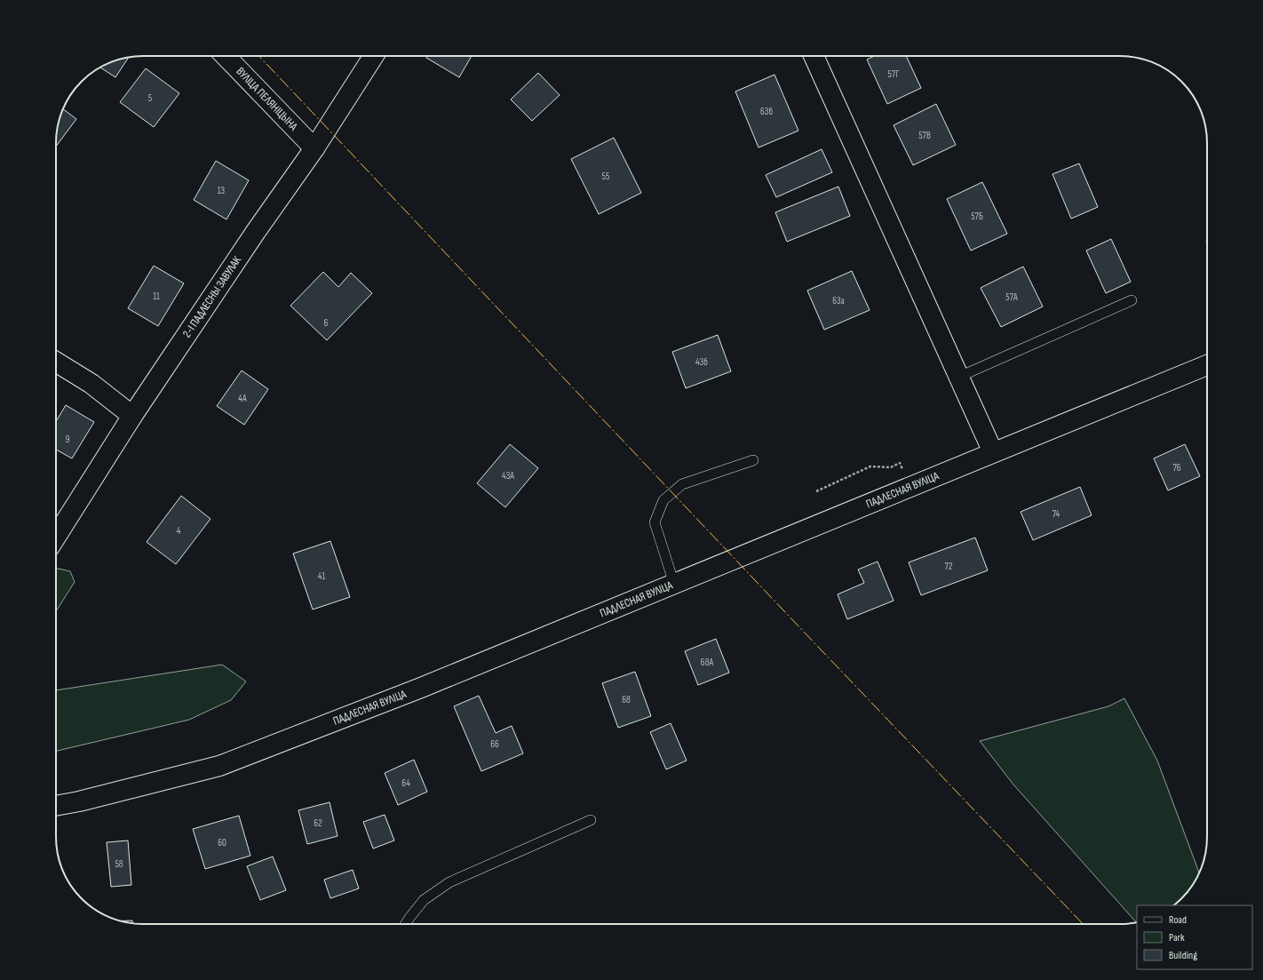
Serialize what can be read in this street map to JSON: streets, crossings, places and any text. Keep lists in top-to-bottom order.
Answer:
{
  "streets": {
    "street": ["ВУЛІЦА ПЕЛЯНІЦЫНА", "2-І ПАДЛЕСНЫ ЗАВУЛАК", "ПАДЛЕСНАЯ ВУЛІЦА"]
  },
  "crossings": [
    ["ВУЛІЦА ПЕЛЯНІЦЫНА", "2-І ПАДЛЕСНЫ ЗАВУЛАК"]
  ],
  "house_numbers": [
    "57Г",
    "5",
    "63б",
    "57В",
    "55",
    "13",
    "57Б",
    "11",
    "57А",
    "63а",
    "6",
    "43б",
    "4А",
    "9",
    "76",
    "43А",
    "74",
    "4",
    "72",
    "41",
    "68А",
    "68",
    "66",
    "64",
    "62",
    "60",
    "58"
  ],
  "legend": ["Road", "Park", "Building"]
}
